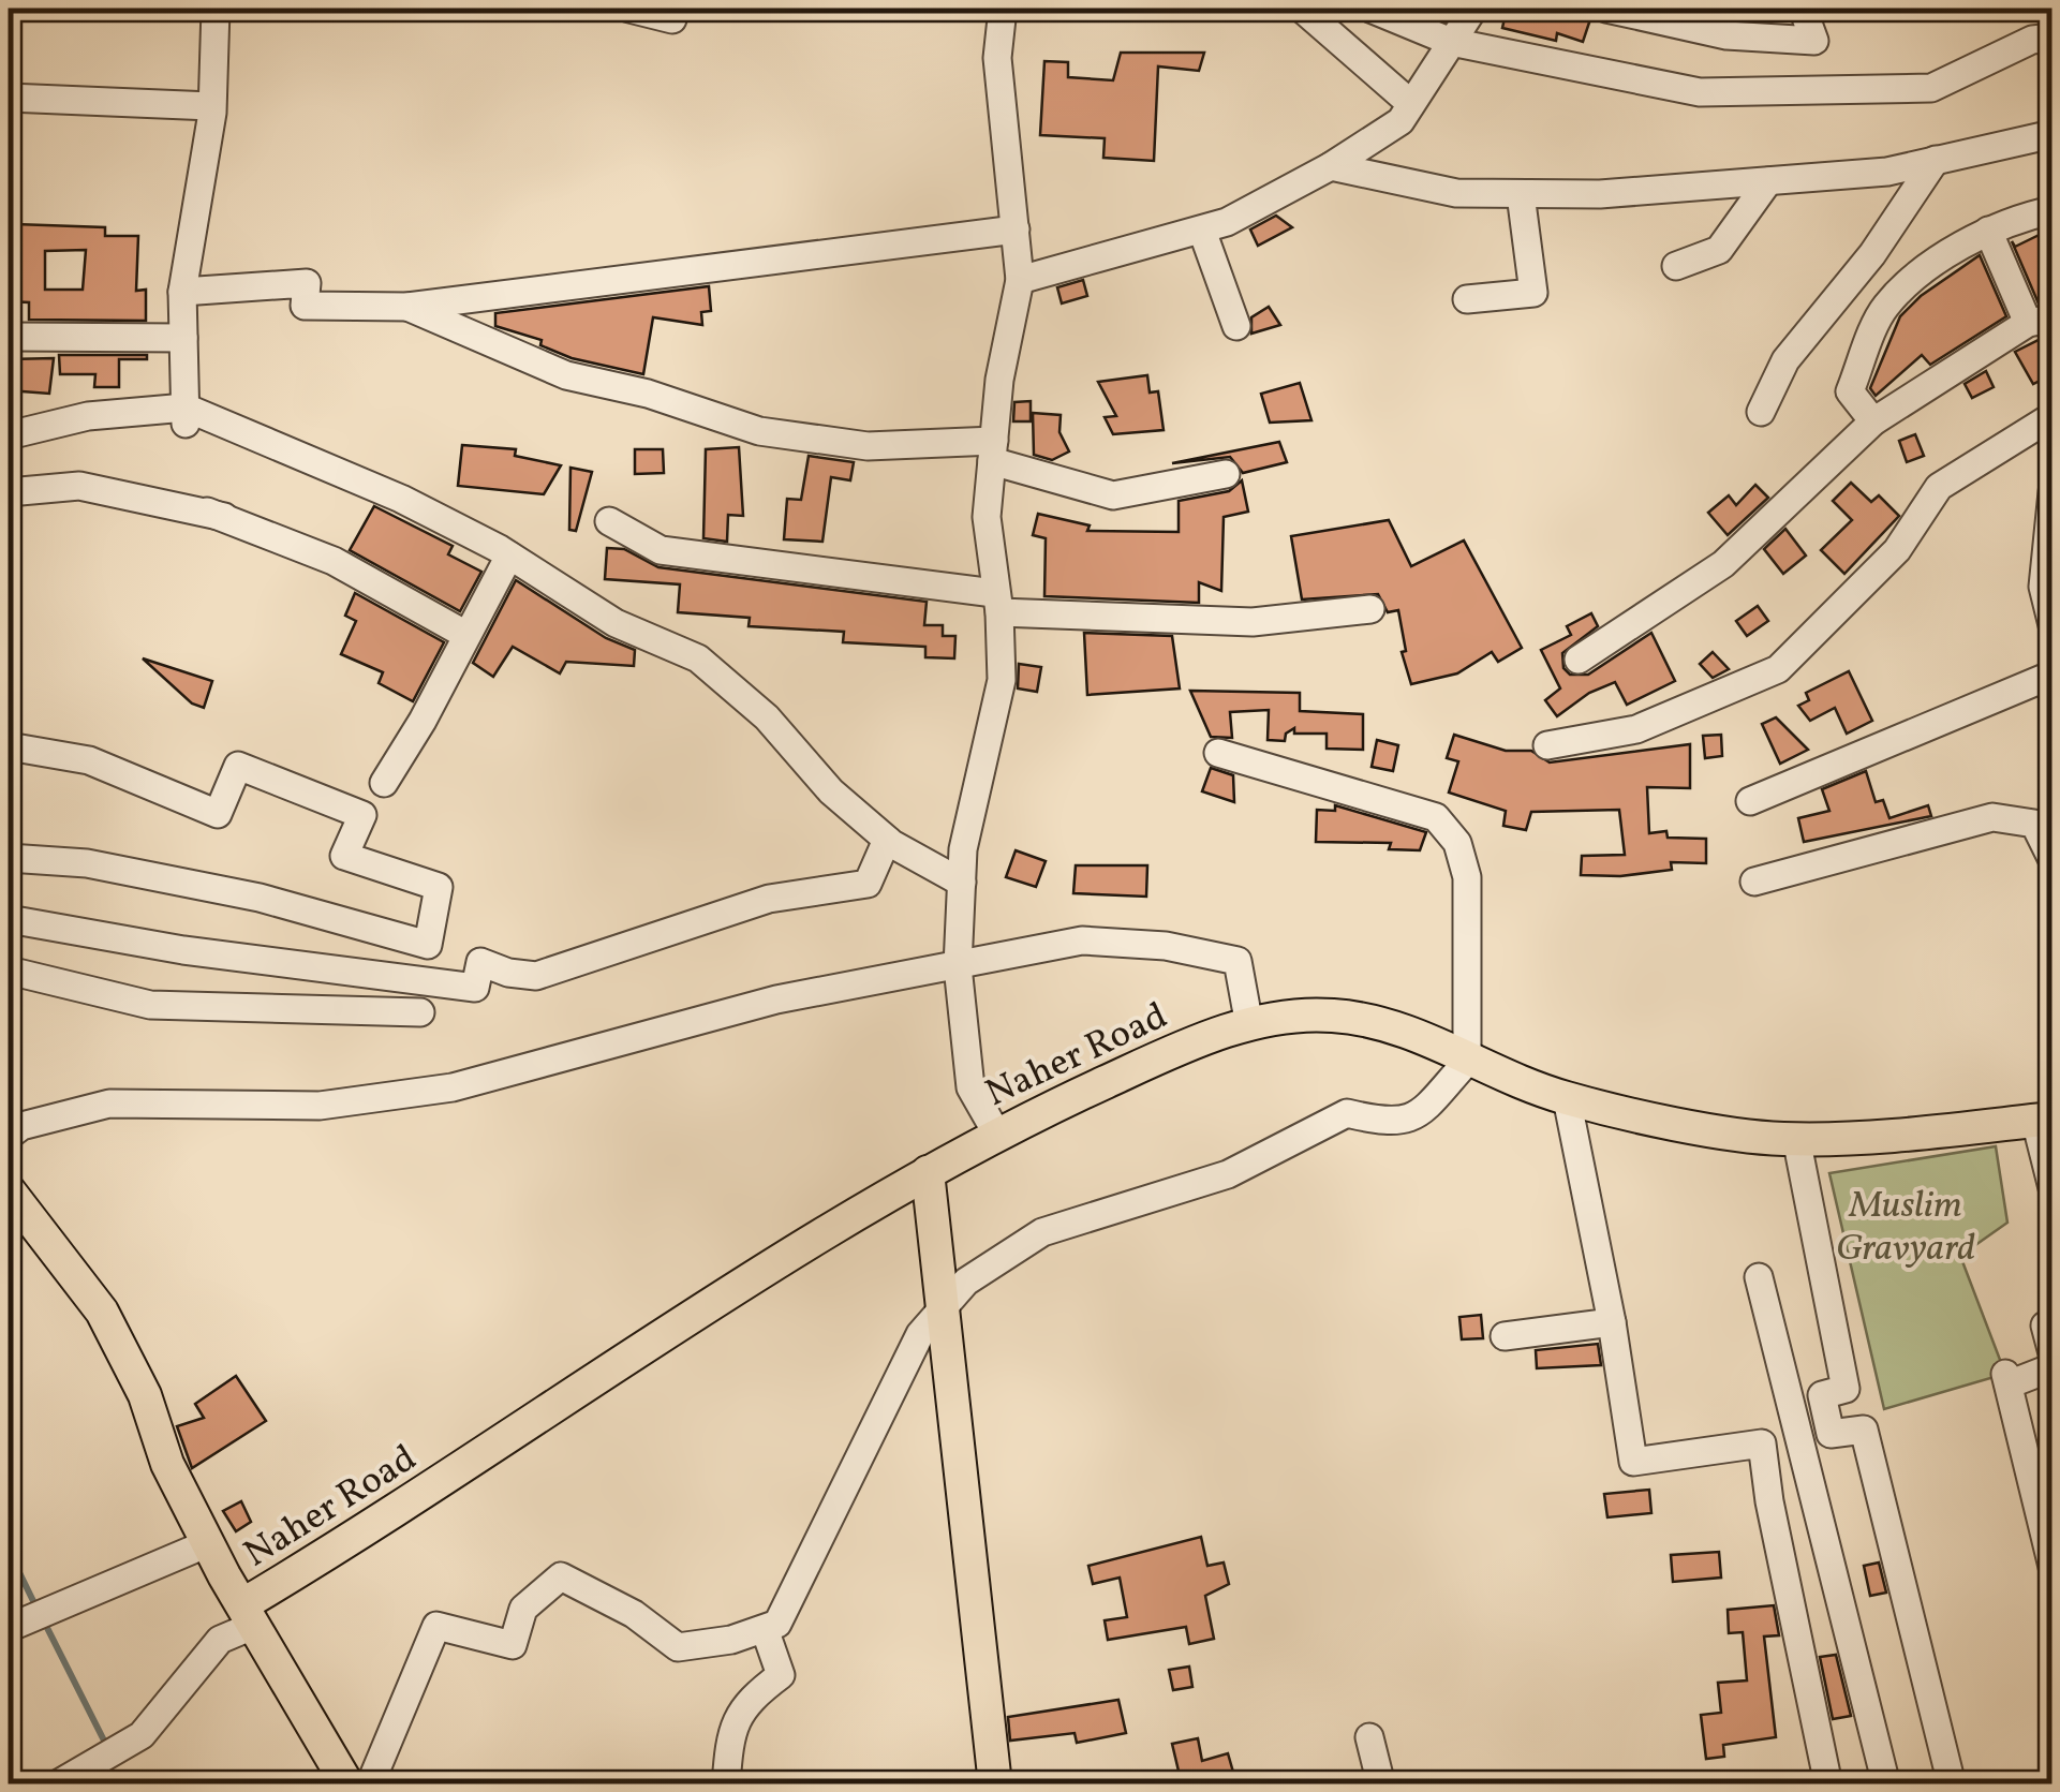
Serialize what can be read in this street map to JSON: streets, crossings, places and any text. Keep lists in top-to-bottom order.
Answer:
{
  "streets": {
    "main road": ["Naher Road"]
  },
  "parks": ["Muslim Gravyard"]
}
